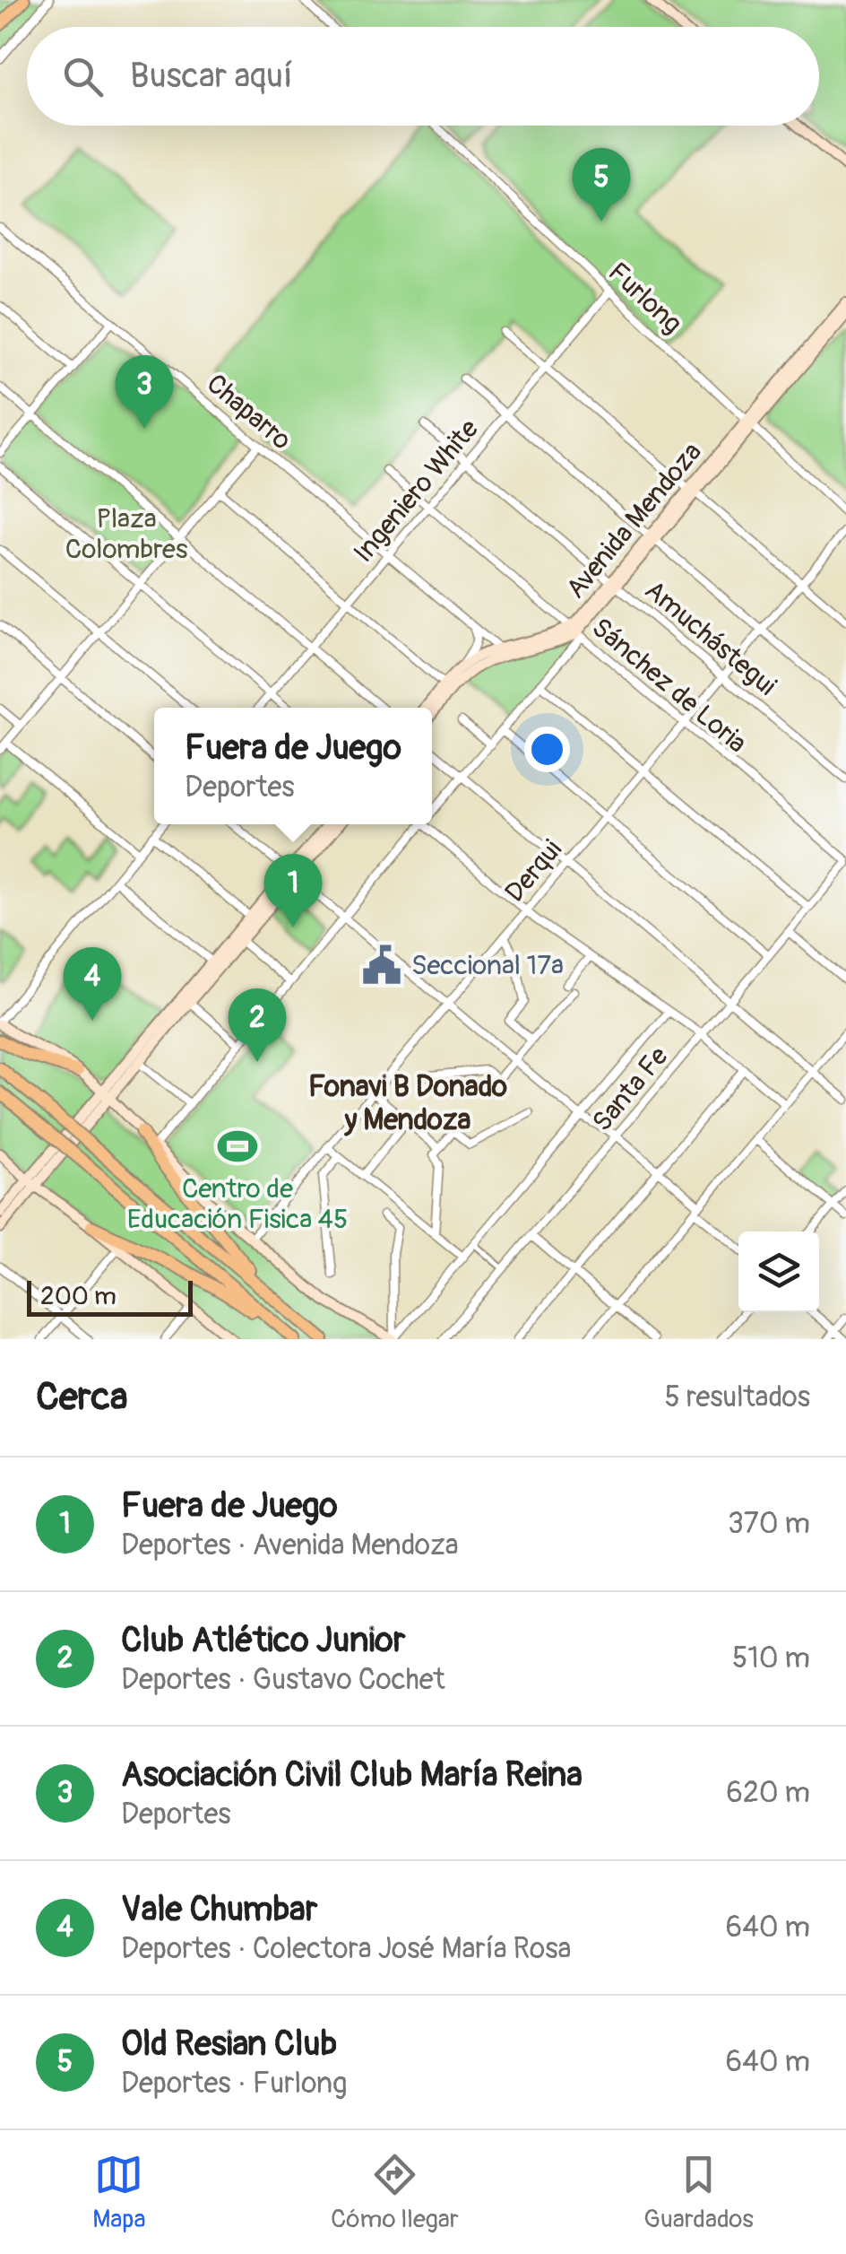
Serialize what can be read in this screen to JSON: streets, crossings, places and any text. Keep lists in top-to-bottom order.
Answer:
{
  "streets": {
    "main road": ["Avenida Mendoza"],
    "street": [
      "Furlong",
      "Chaparro",
      "Ingeniero White",
      "Amuchástegui",
      "Sánchez de Loria",
      "Derqui",
      "Santa Fe"
    ]
  },
  "crossings": [
    ["Furlong", "Ingeniero White"],
    ["Furlong", "Avenida Mendoza"],
    ["Chaparro", "Ingeniero White"],
    ["Chaparro", "Avenida Mendoza"],
    ["Ingeniero White", "Amuchástegui"],
    ["Ingeniero White", "Sánchez de Loria"],
    ["Avenida Mendoza", "Amuchástegui"],
    ["Avenida Mendoza", "Sánchez de Loria"],
    ["Amuchástegui", "Derqui"],
    ["Sánchez de Loria", "Derqui"],
    ["Sánchez de Loria", "Santa Fe"]
  ],
  "districts": ["Fonavi B Donado y Mendoza"],
  "parks": ["Plaza Colombres"],
  "places": {
    "public building": ["Seccional 17ª"],
    "sports": ["Centro de Educación Fisica 45"]
  },
  "scale_bar": "200 m",
  "page": {
    "search": "Buscar aquí",
    "pins": [
      "5",
      "3",
      "1",
      "4",
      "2"
    ],
    "popup": ["Fuera de Juego", "Deportes"],
    "scale": "200 m",
    "heading": ["Cerca", "5 resultados"],
    "list": [
      {
        "mark": "1",
        "name": "Fuera de Juego",
        "note": "Deportes · Avenida Mendoza",
        "value": "370 m"
      },
      {
        "mark": "2",
        "name": "Club Atlético Junior",
        "note": "Deportes · Gustavo Cochet",
        "value": "510 m"
      },
      {
        "mark": "3",
        "name": "Asociación Civil Club María Reina",
        "note": "Deportes",
        "value": "620 m"
      },
      {
        "mark": "4",
        "name": "Vale Chumbar",
        "note": "Deportes · Colectora José María Rosa",
        "value": "640 m"
      },
      {
        "mark": "5",
        "name": "Old Resian Club",
        "note": "Deportes · Furlong",
        "value": "640 m"
      }
    ],
    "nav": ["Mapa", "Cómo llegar", "Guardados"]
  }
}
